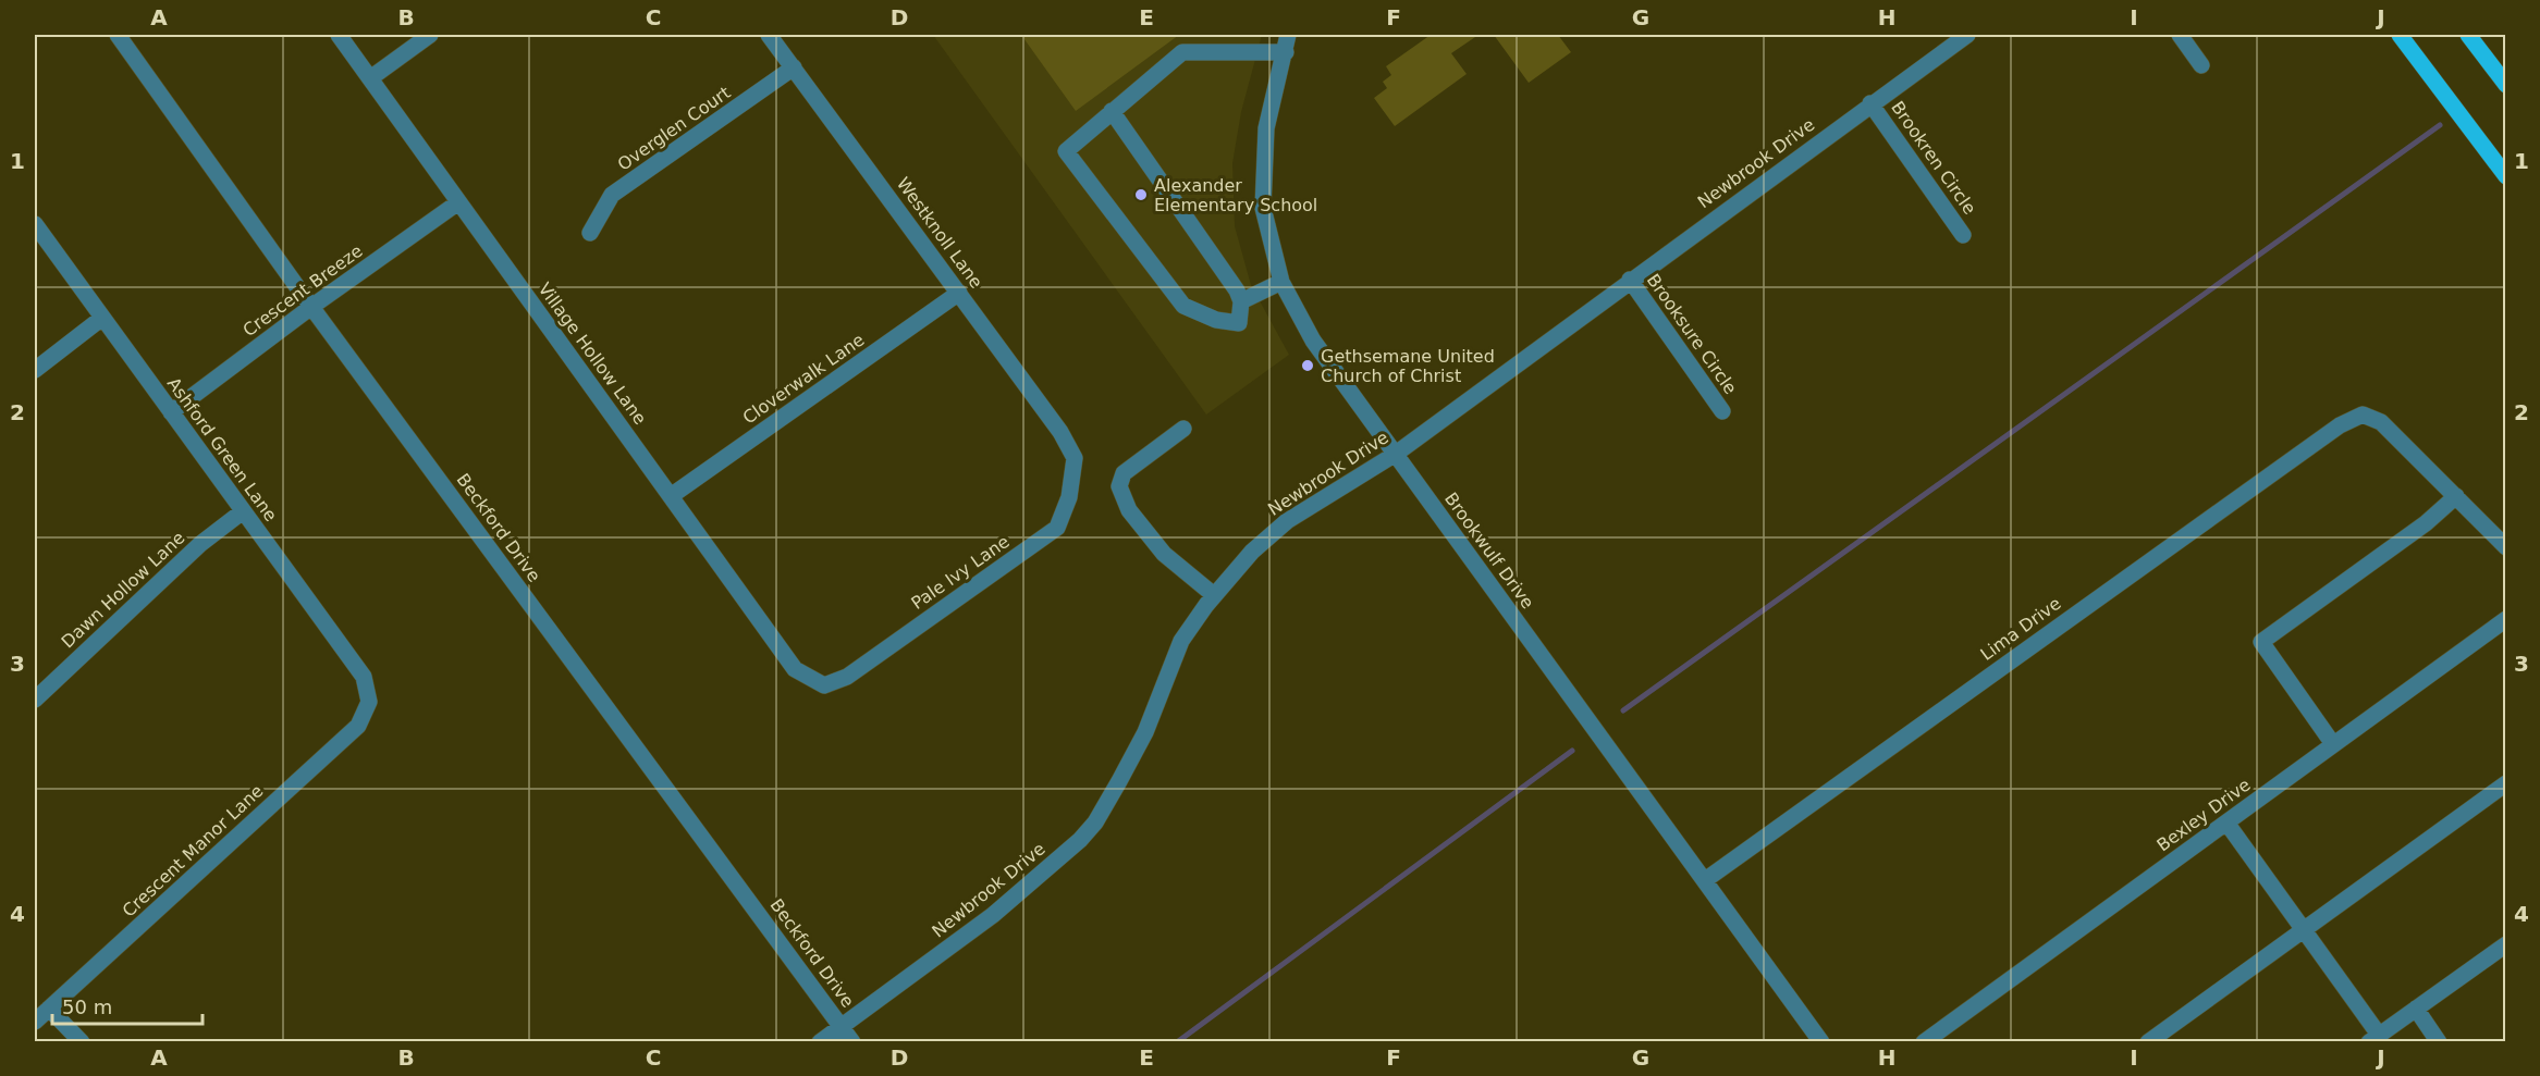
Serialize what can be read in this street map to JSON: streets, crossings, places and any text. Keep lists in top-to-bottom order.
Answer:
{
  "streets": {
    "street": [
      "Overglen Court",
      "Brookren Circle",
      "Newbrook Drive",
      "Westknoll Lane",
      "Crescent Breeze",
      "Brooksure Circle",
      "Village Hollow Lane",
      "Cloverwalk Lane",
      "Ashford Green Lane",
      "Beckford Drive",
      "Brookwulf Drive",
      "Pale Ivy Lane",
      "Dawn Hollow Lane",
      "Lima Drive",
      "Bexley Drive",
      "Crescent Manor Lane"
    ]
  },
  "crossings": [
    ["Overglen Court", "Westknoll Lane"],
    ["Brookren Circle", "Newbrook Drive"],
    ["Newbrook Drive", "Brooksure Circle"],
    ["Newbrook Drive", "Beckford Drive"],
    ["Newbrook Drive", "Brookwulf Drive"],
    ["Westknoll Lane", "Cloverwalk Lane"],
    ["Westknoll Lane", "Pale Ivy Lane"],
    ["Crescent Breeze", "Village Hollow Lane"],
    ["Crescent Breeze", "Ashford Green Lane"],
    ["Crescent Breeze", "Beckford Drive"],
    ["Village Hollow Lane", "Cloverwalk Lane"],
    ["Village Hollow Lane", "Pale Ivy Lane"],
    ["Ashford Green Lane", "Dawn Hollow Lane"],
    ["Ashford Green Lane", "Crescent Manor Lane"],
    ["Brookwulf Drive", "Lima Drive"]
  ],
  "places": ["Alexander Elementary School", "Gethsemane United Church of Christ"],
  "scale_bar": "50 m",
  "grid": {
    "columns": [
      "A",
      "B",
      "C",
      "D",
      "E",
      "F",
      "G",
      "H",
      "I",
      "J"
    ],
    "rows": [
      "1",
      "2",
      "3",
      "4"
    ]
  }
}
